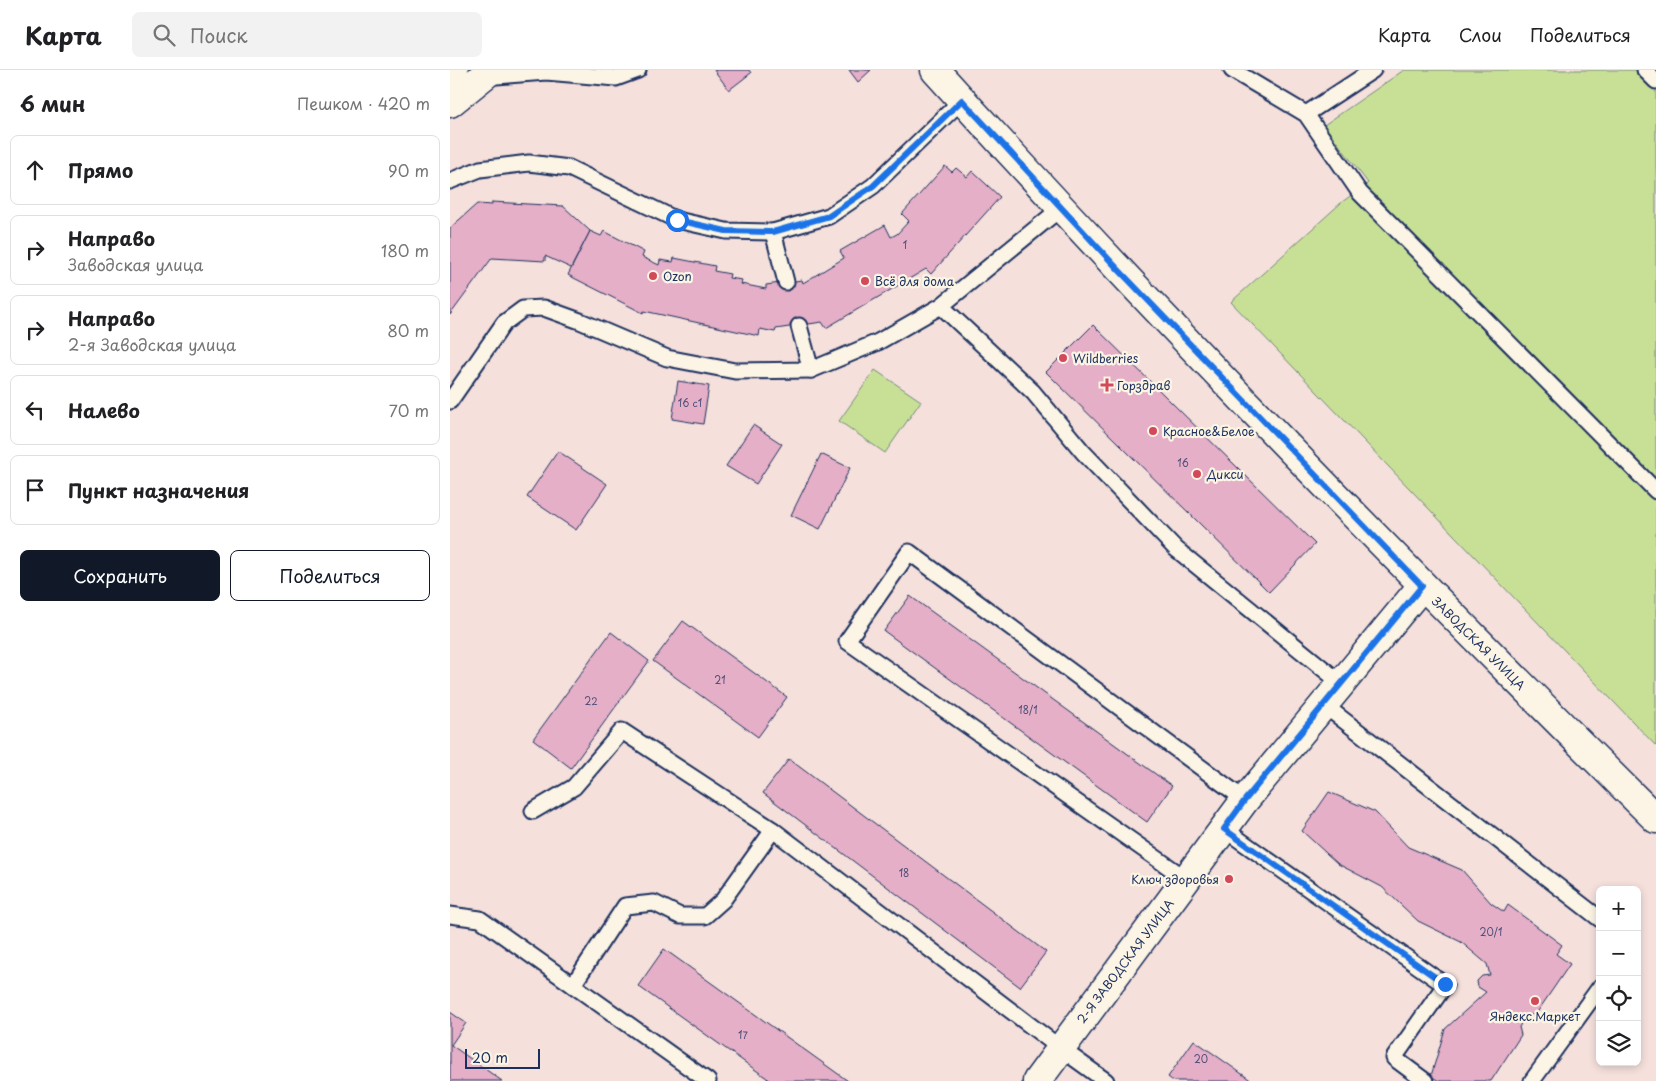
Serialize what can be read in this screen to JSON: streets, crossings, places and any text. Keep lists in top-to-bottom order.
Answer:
{
  "streets": {
    "street": ["ЗАВОДСКАЯ УЛИЦА", "2-Я ЗАВОДСКАЯ УЛИЦА"]
  },
  "crossings": [
    ["ЗАВОДСКАЯ УЛИЦА", "2-Я ЗАВОДСКАЯ УЛИЦА"]
  ],
  "places": {
    "other": [
      "Ozon",
      "Всё для дома",
      "Wildberries",
      "Красное&Белое",
      "Дикси",
      "Ключ здоровья",
      "Яндекс.Маркет"
    ],
    "health": ["Горздрав"]
  },
  "house_numbers": [
    "1",
    "16 с1",
    "16",
    "21",
    "22",
    "18/1",
    "18",
    "20/1",
    "17",
    "20"
  ],
  "scale_bar": "20 m",
  "page": {
    "header": "Карта",
    "search": "Поиск",
    "nav": ["Карта", "Слои", "Поделиться"],
    "heading": ["6 мин", "Пешком · 420 m"],
    "list": [
      ["Прямо", "90 m"],
      ["Направо", "Заводская улица", "180 m"],
      ["Направо", "2-я Заводская улица", "80 m"],
      ["Налево", "70 m"],
      "Пункт назначения"
    ],
    "buttons": ["Сохранить", "Поделиться"],
    "map_buttons": ["+", "−"],
    "scale": "20 m"
  }
}
